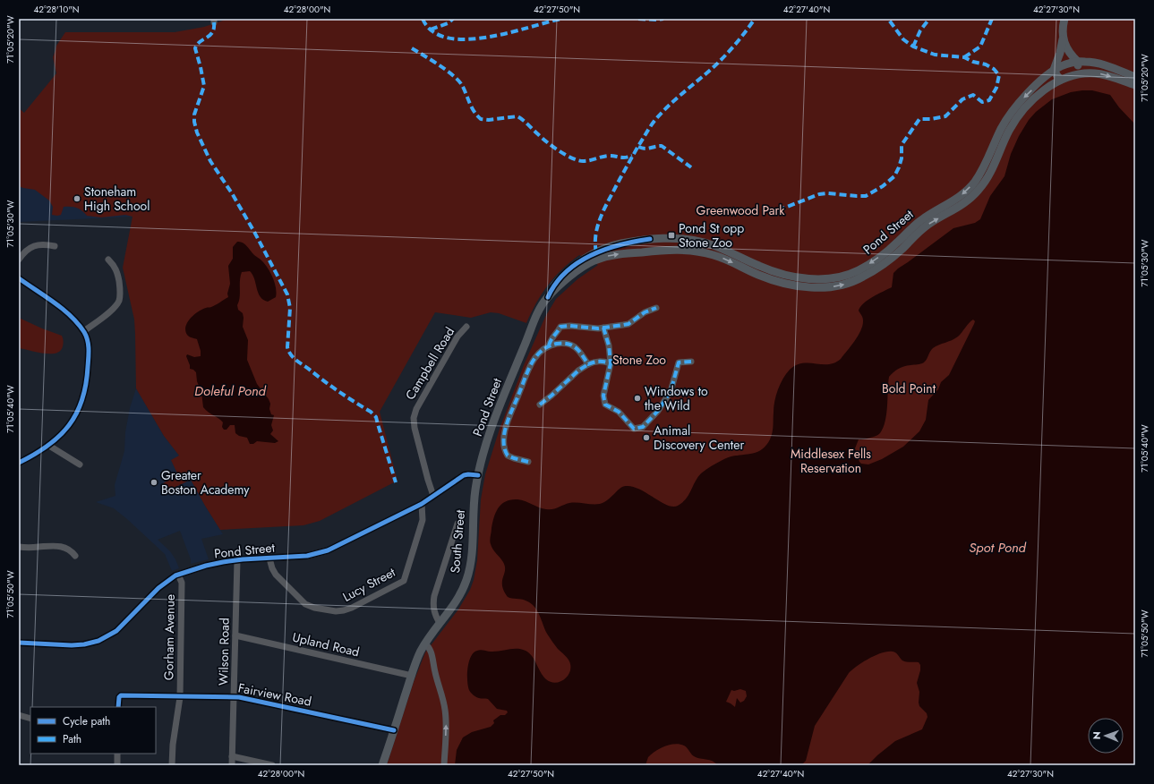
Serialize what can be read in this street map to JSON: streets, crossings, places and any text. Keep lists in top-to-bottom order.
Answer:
{
  "streets": {
    "main road": ["Pond Street", "South Street"],
    "street": [
      "Campbell Road",
      "Lucy Street",
      "Gorham Avenue",
      "Upland Road",
      "Wilson Road",
      "Fairview Road"
    ]
  },
  "crossings": [
    ["Pond Street", "Campbell Road"],
    ["Pond Street", "South Street"],
    ["Pond Street", "Lucy Street"],
    ["Pond Street", "Gorham Avenue"],
    ["Pond Street", "Wilson Road"],
    ["South Street", "Upland Road"],
    ["South Street", "Fairview Road"],
    ["Gorham Avenue", "Fairview Road"],
    ["Upland Road", "Wilson Road"],
    ["Wilson Road", "Fairview Road"]
  ],
  "water": ["Doleful Pond", "Spot Pond"],
  "parks": [
    "Greenwood Park",
    "Stone Zoo",
    "Bold Point",
    "Middlesex Fells Reservation"
  ],
  "places": {
    "other": [
      "Stoneham High School",
      "Windows to the Wild",
      "Animal Discovery Center",
      "Greater Boston Academy"
    ],
    "transit": ["Pond St opp Stone Zoo"]
  },
  "legend": ["Cycle path", "Path"],
  "north": "left",
  "coordinates": [
    "42°28'10\"N",
    "42°28'00\"N",
    "42°27'50\"N",
    "42°27'40\"N",
    "42°27'30\"N",
    "71°05'20\"W",
    "71°05'30\"W",
    "71°05'40\"W",
    "71°05'50\"W"
  ]
}
